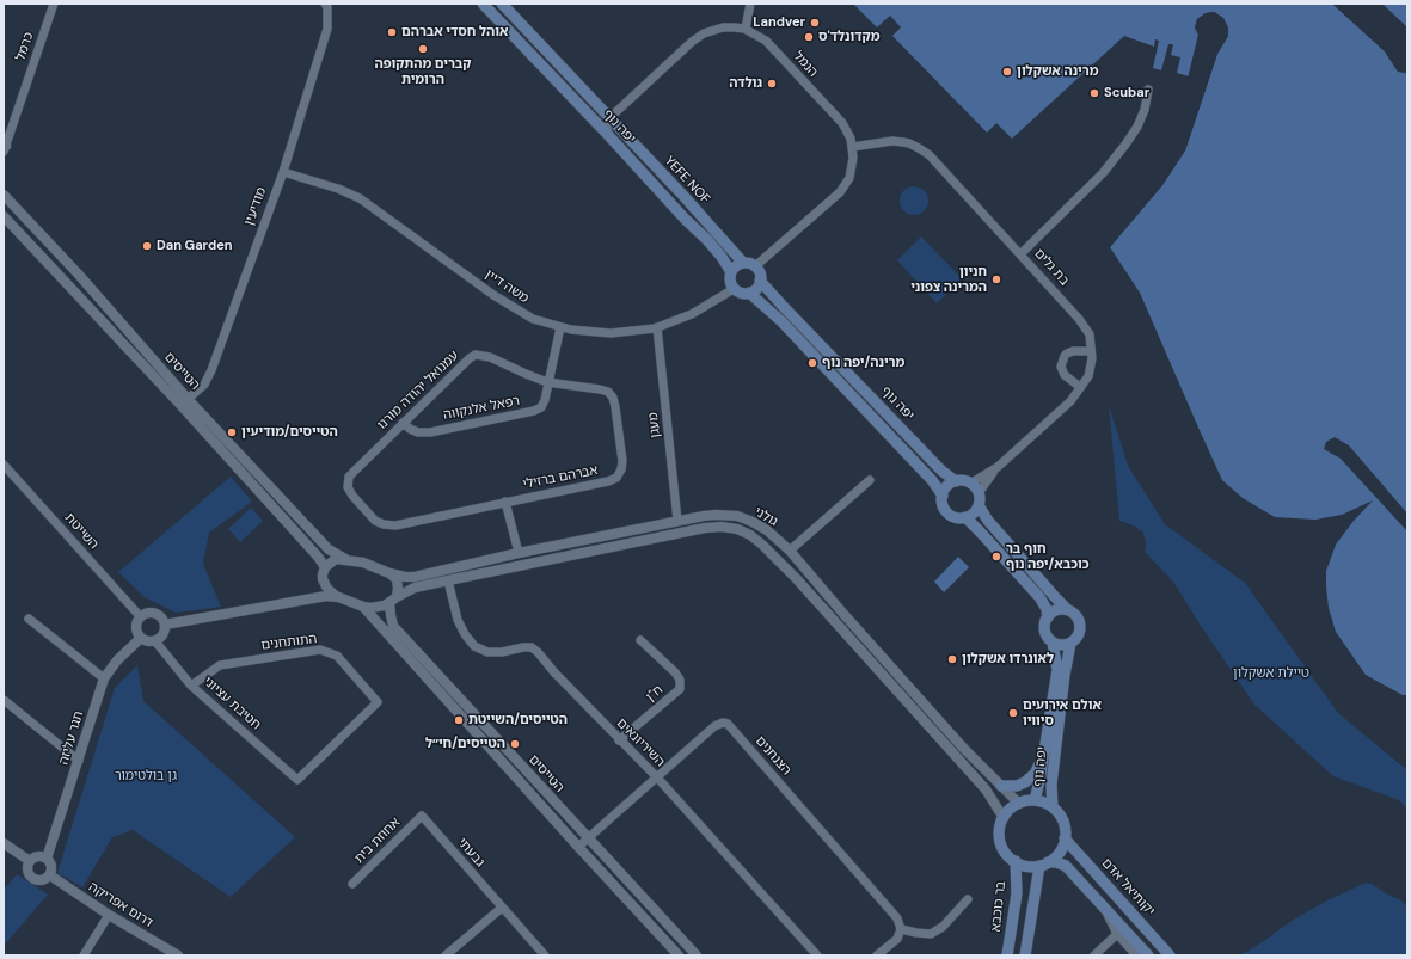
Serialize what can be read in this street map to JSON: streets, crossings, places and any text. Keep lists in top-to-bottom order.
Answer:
{
  "streets": {
    "main road": [
      "יפה נוף",
      "YEFE NOF",
      "יקותיאל אדם",
      "בר כוכבא"
    ],
    "street": [
      "כרמל",
      "הנמל",
      "מודיעין",
      "בת גלים",
      "משה דיין",
      "הטייסים",
      "עמנואל יהודה מורנו",
      "רפאל אלנקווה",
      "מעגן",
      "אברהם ברזילי",
      "גולני",
      "השייטת",
      "התותחנים",
      "ח\"ן",
      "חטיבת עציוני",
      "תגר עליזה",
      "השיריונאים",
      "הצנחנים",
      "אחוזת בית",
      "גבעתי",
      "דרום אפריקה"
    ]
  },
  "crossings": [
    ["הנמל", "יפה נוף"],
    ["הנמל", "YEFE NOF"],
    ["הנמל", "בת גלים"],
    ["הנמל", "משה דיין"],
    ["יפה נוף", "YEFE NOF"],
    ["יפה נוף", "בת גלים"],
    ["יפה נוף", "משה דיין"],
    ["יפה נוף", "גולני"],
    ["יפה נוף", "יקותיאל אדם"],
    ["יפה נוף", "בר כוכבא"],
    ["YEFE NOF", "משה דיין"],
    ["מודיעין", "משה דיין"],
    ["מודיעין", "הטייסים"],
    ["משה דיין", "רפאל אלנקווה"],
    ["משה דיין", "מעגן"],
    ["הטייסים", "גולני"],
    ["הטייסים", "הצנחנים"],
    ["עמנואל יהודה מורנו", "רפאל אלנקווה"],
    ["עמנואל יהודה מורנו", "אברהם ברזילי"],
    ["מעגן", "גולני"],
    ["גולני", "השיריונאים"],
    ["גולני", "יקותיאל אדם"],
    ["גולני", "בר כוכבא"],
    ["השייטת", "חטיבת עציוני"],
    ["השייטת", "תגר עליזה"],
    ["התותחנים", "חטיבת עציוני"],
    ["ח\"ן", "השיריונאים"],
    ["חטיבת עציוני", "תגר עליזה"],
    ["תגר עליזה", "דרום אפריקה"],
    ["השיריונאים", "הצנחנים"],
    ["אחוזת בית", "גבעתי"],
    ["יקותיאל אדם", "בר כוכבא"]
  ],
  "parks": ["טיילת אשקלון", "גן בולטימור"],
  "places": [
    "Landver",
    "אוהל חסדי אברהם",
    "מקדונלד'ס",
    "קברים מהתקופה הרומית",
    "מרינה אשקלון",
    "גולדה",
    "Scubar",
    "Dan Garden",
    "חניון המרינה צפוני",
    "מרינה/יפה נוף",
    "הטייסים/מודיעין",
    "חוף בר כוכבא/יפה נוף",
    "לאונרדו אשקלון",
    "אולם אירועים סיוויו",
    "הטייסים/השייטת",
    "הטייסים/חי״ל"
  ]
}
